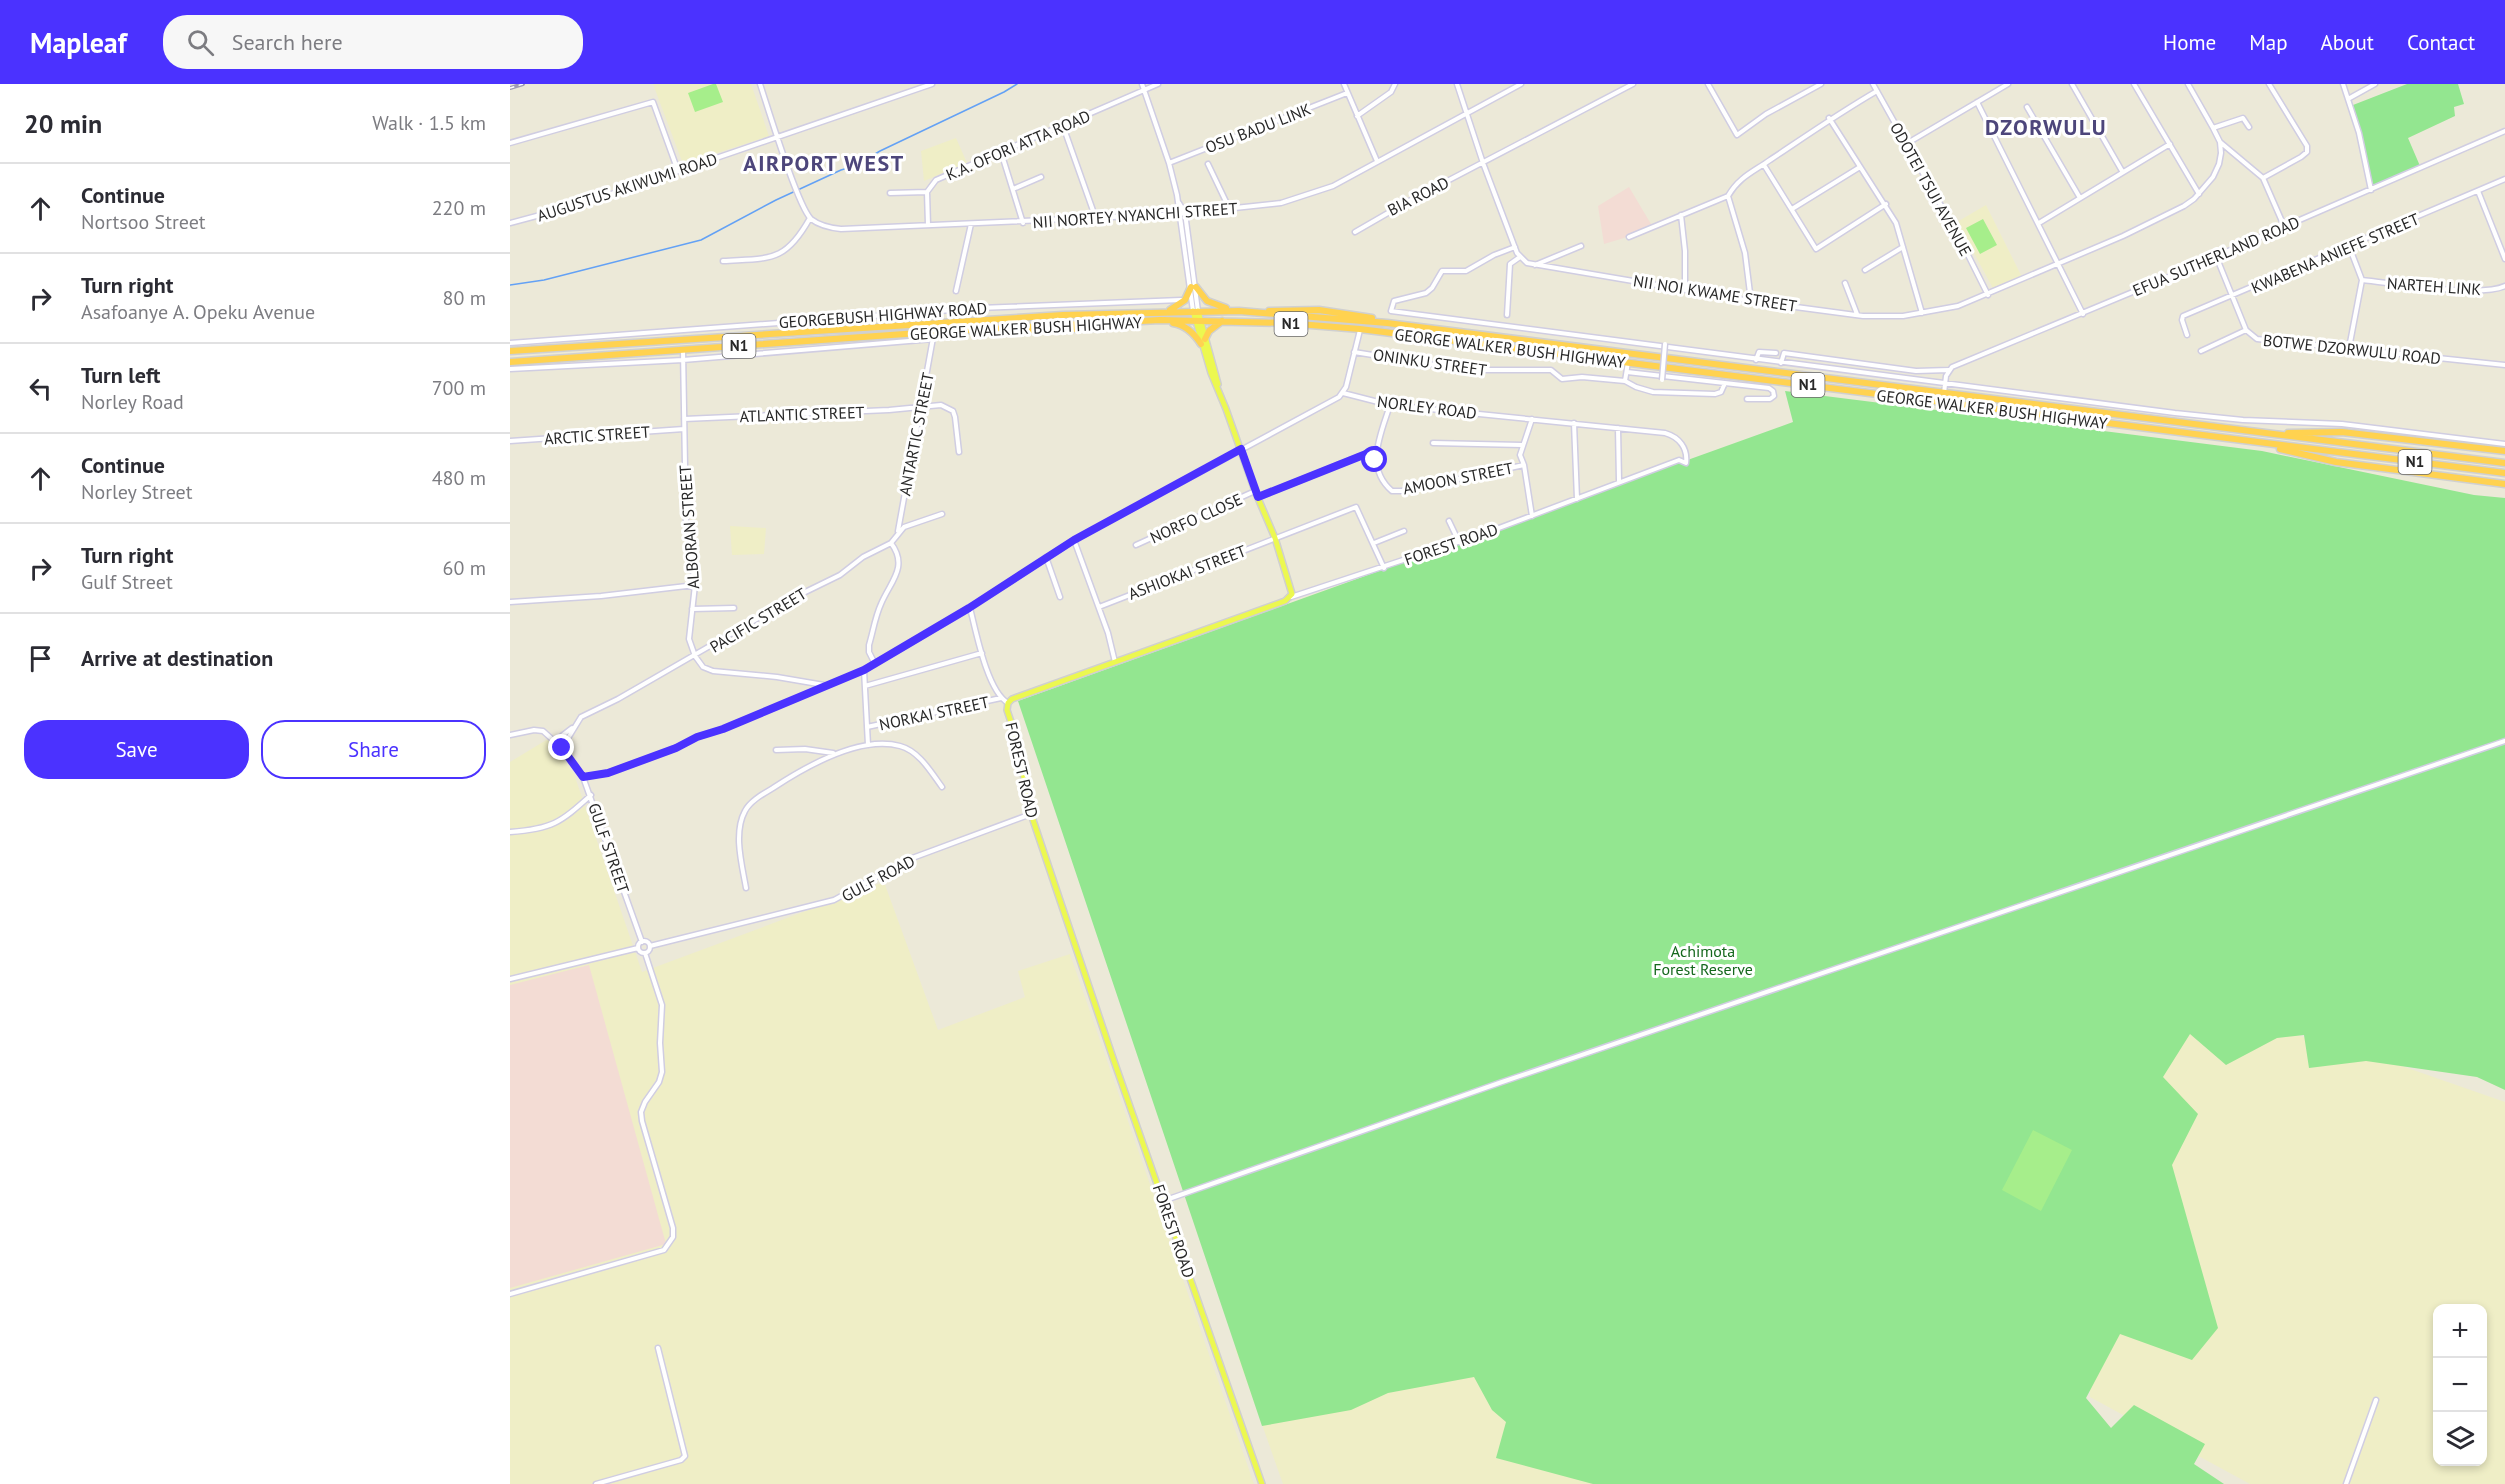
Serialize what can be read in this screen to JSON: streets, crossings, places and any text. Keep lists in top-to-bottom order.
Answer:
{
  "streets": {
    "highway": ["N1", "GEORGE WALKER BUSH HIGHWAY"],
    "main road": ["FOREST ROAD"],
    "street": [
      "OSU BADU LINK",
      "K.A. OFORI ATTA ROAD",
      "AUGUSTUS AKIWUMI ROAD",
      "ODOTEI TSUI AVENUE",
      "BIA ROAD",
      "NII NORTEY NYANCHI STREET",
      "KWABENA ANIEFE STREET",
      "EFUA SUTHERLAND ROAD",
      "NARTEH LINK",
      "NII NOI KWAME STREET",
      "GEORGEBUSH HIGHWAY ROAD",
      "BOTWE DZORWULU ROAD",
      "ONINKU STREET",
      "NORLEY ROAD",
      "ATLANTIC STREET",
      "ANTARTIC STREET",
      "ARCTIC STREET",
      "AMOON STREET",
      "NORFO CLOSE",
      "ALBORAN STREET",
      "ASHIOKAI STREET",
      "PACIFIC STREET",
      "NORKAI STREET",
      "GULF STREET",
      "GULF ROAD"
    ]
  },
  "crossings": [
    ["K.A. OFORI ATTA ROAD", "NII NORTEY NYANCHI STREET"],
    ["ODOTEI TSUI AVENUE", "NII NOI KWAME STREET"],
    ["BIA ROAD", "NII NOI KWAME STREET"],
    ["NII NORTEY NYANCHI STREET", "NII NOI KWAME STREET"],
    ["KWABENA ANIEFE STREET", "BOTWE DZORWULU ROAD"],
    ["EFUA SUTHERLAND ROAD", "BOTWE DZORWULU ROAD"],
    ["GEORGE WALKER BUSH HIGHWAY", "ANTARTIC STREET"],
    ["GEORGE WALKER BUSH HIGHWAY", "ALBORAN STREET"],
    ["NORLEY ROAD", "FOREST ROAD"],
    ["ATLANTIC STREET", "ANTARTIC STREET"],
    ["ATLANTIC STREET", "ALBORAN STREET"],
    ["ANTARTIC STREET", "PACIFIC STREET"],
    ["ARCTIC STREET", "ALBORAN STREET"],
    ["AMOON STREET", "NORFO CLOSE"],
    ["ALBORAN STREET", "PACIFIC STREET"],
    ["FOREST ROAD", "GULF ROAD"],
    ["PACIFIC STREET", "GULF STREET"]
  ],
  "districts": ["DZORWULU", "AIRPORT WEST"],
  "parks": ["Achimota Forest Reserve"],
  "page": {
    "header": "Mapleaf",
    "search": "Search here",
    "nav": [
      "Home",
      "Map",
      "About",
      "Contact"
    ],
    "heading": ["20 min", "Walk · 1.5 km"],
    "list": [
      ["Continue", "Nortsoo Street", "220 m"],
      ["Turn right", "Asafoanye A. Opeku Avenue", "80 m"],
      ["Turn left", "Norley Road", "700 m"],
      ["Continue", "Norley Street", "480 m"],
      ["Turn right", "Gulf Street", "60 m"],
      "Arrive at destination"
    ],
    "buttons": ["Save", "Share"],
    "map_buttons": ["+", "−"]
  }
}
